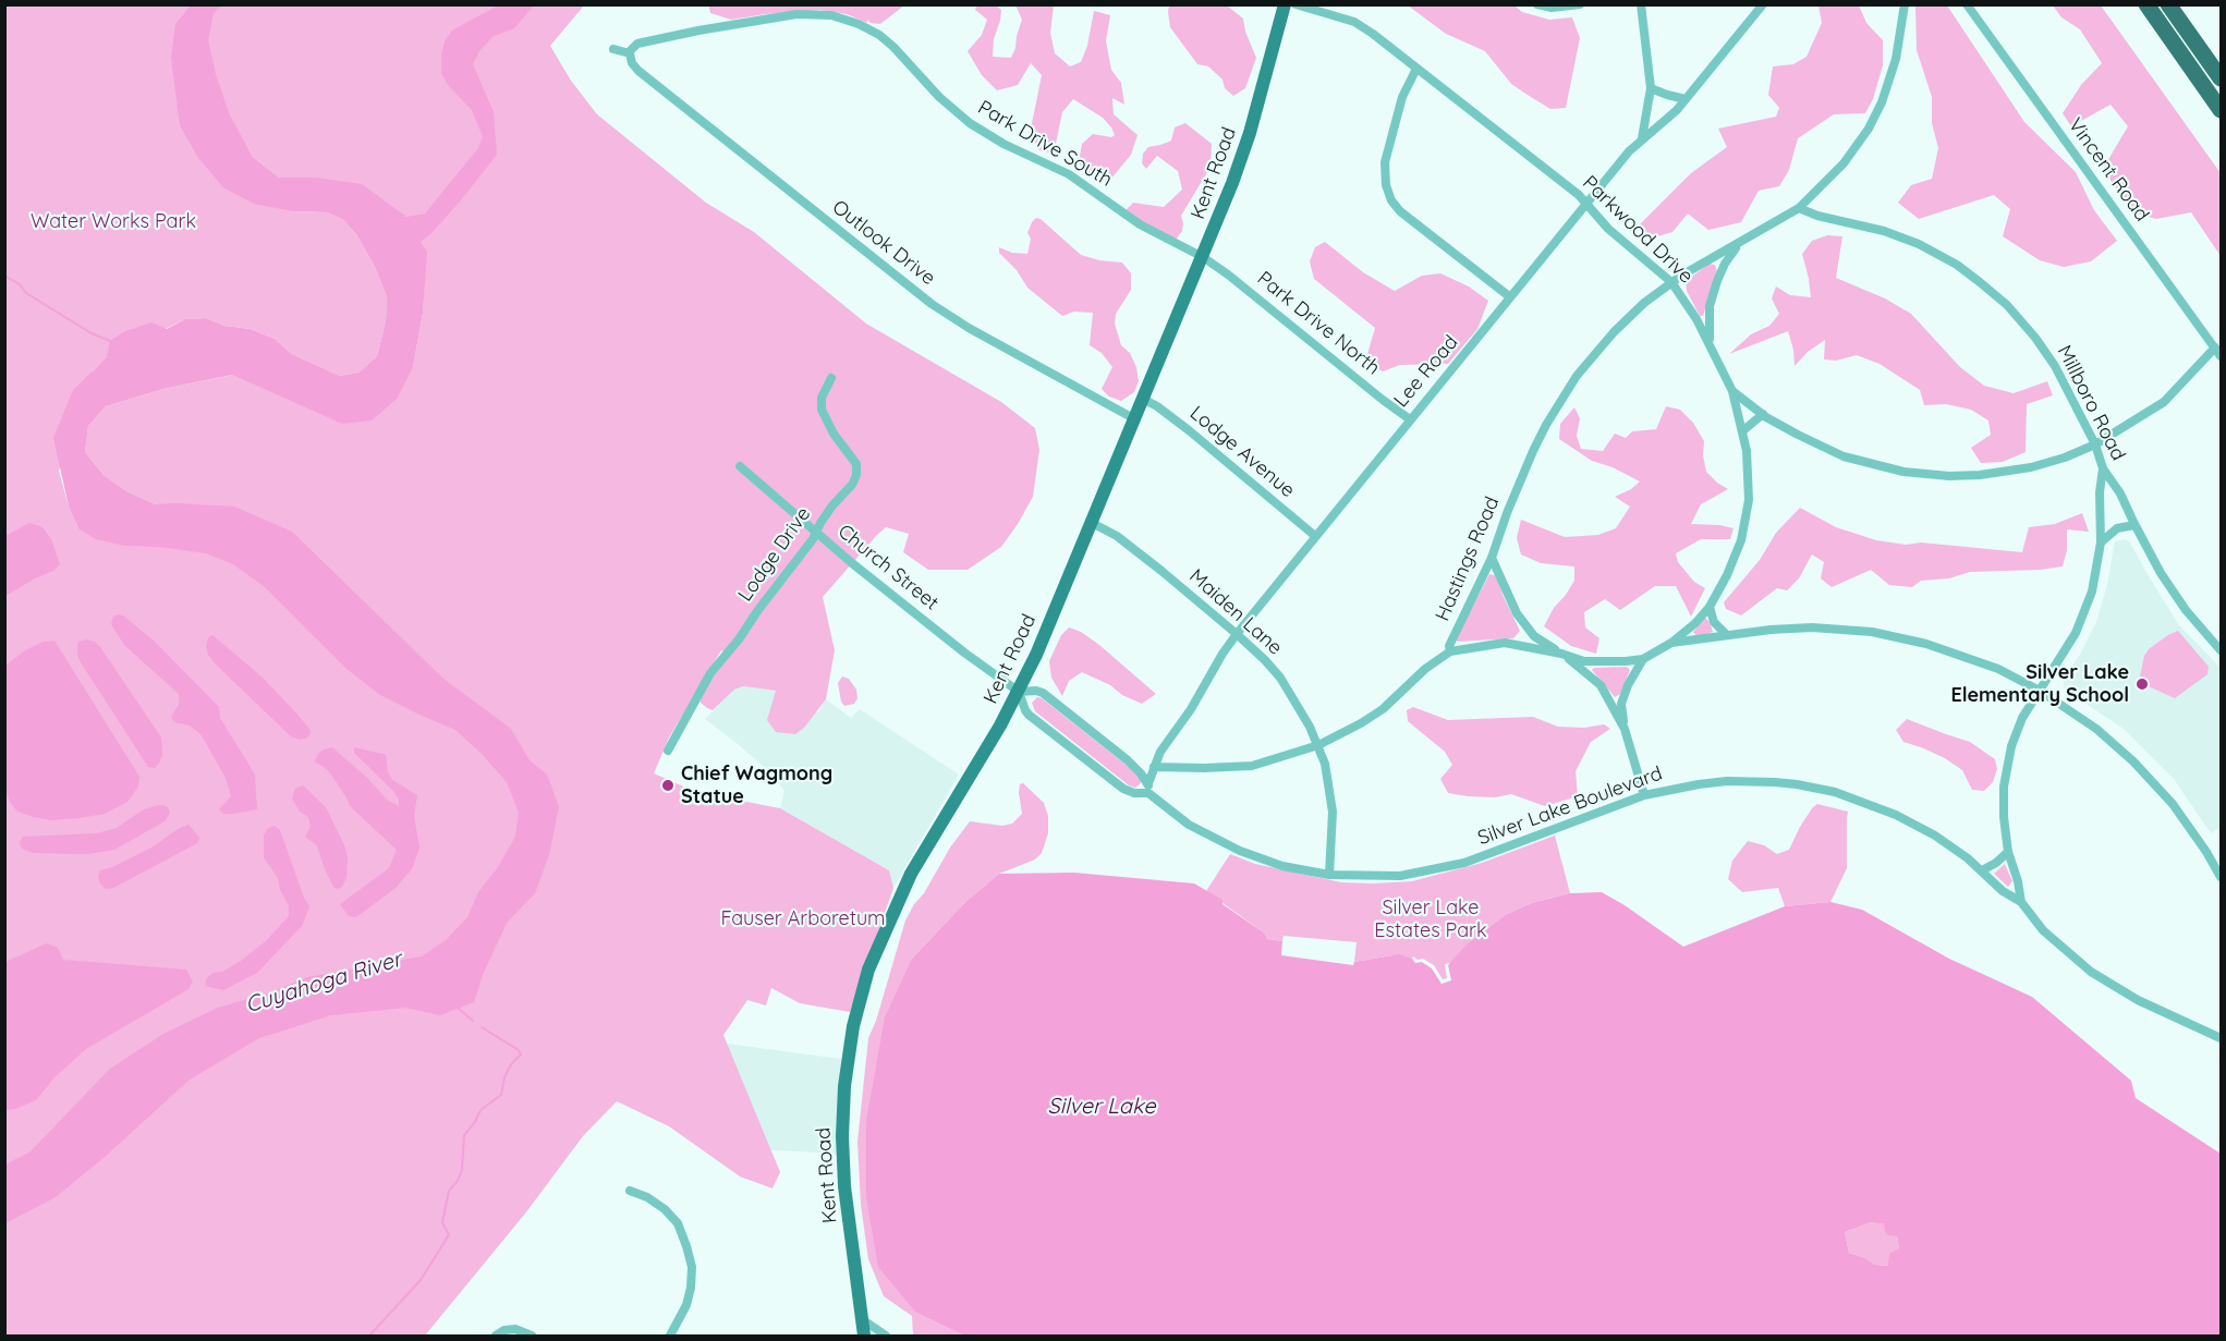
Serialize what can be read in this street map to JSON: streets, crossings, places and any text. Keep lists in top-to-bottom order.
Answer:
{
  "streets": {
    "main road": ["Kent Road"],
    "street": [
      "Park Drive South",
      "Vincent Road",
      "Parkwood Drive",
      "Outlook Drive",
      "Park Drive North",
      "Lee Road",
      "Millboro Road",
      "Lodge Avenue",
      "Lodge Drive",
      "Hastings Road",
      "Church Street",
      "Maiden Lane",
      "Silver Lake Boulevard"
    ]
  },
  "crossings": [
    ["Park Drive South", "Kent Road"],
    ["Park Drive South", "Outlook Drive"],
    ["Park Drive South", "Park Drive North"],
    ["Kent Road", "Outlook Drive"],
    ["Kent Road", "Park Drive North"],
    ["Kent Road", "Lodge Avenue"],
    ["Kent Road", "Church Street"],
    ["Kent Road", "Maiden Lane"],
    ["Kent Road", "Silver Lake Boulevard"],
    ["Parkwood Drive", "Lee Road"],
    ["Parkwood Drive", "Hastings Road"],
    ["Park Drive North", "Lee Road"],
    ["Lee Road", "Lodge Avenue"],
    ["Lee Road", "Hastings Road"],
    ["Lee Road", "Maiden Lane"],
    ["Lee Road", "Silver Lake Boulevard"],
    ["Millboro Road", "Hastings Road"],
    ["Lodge Drive", "Church Street"],
    ["Hastings Road", "Maiden Lane"],
    ["Church Street", "Silver Lake Boulevard"],
    ["Maiden Lane", "Silver Lake Boulevard"]
  ],
  "water": ["Cuyahoga River", "Silver Lake"],
  "parks": ["Water Works Park", "Silver Lake Estates Park", "Fauser Arboretum"],
  "places": ["Silver Lake Elementary School", "Chief Wagmong Statue"]
}
